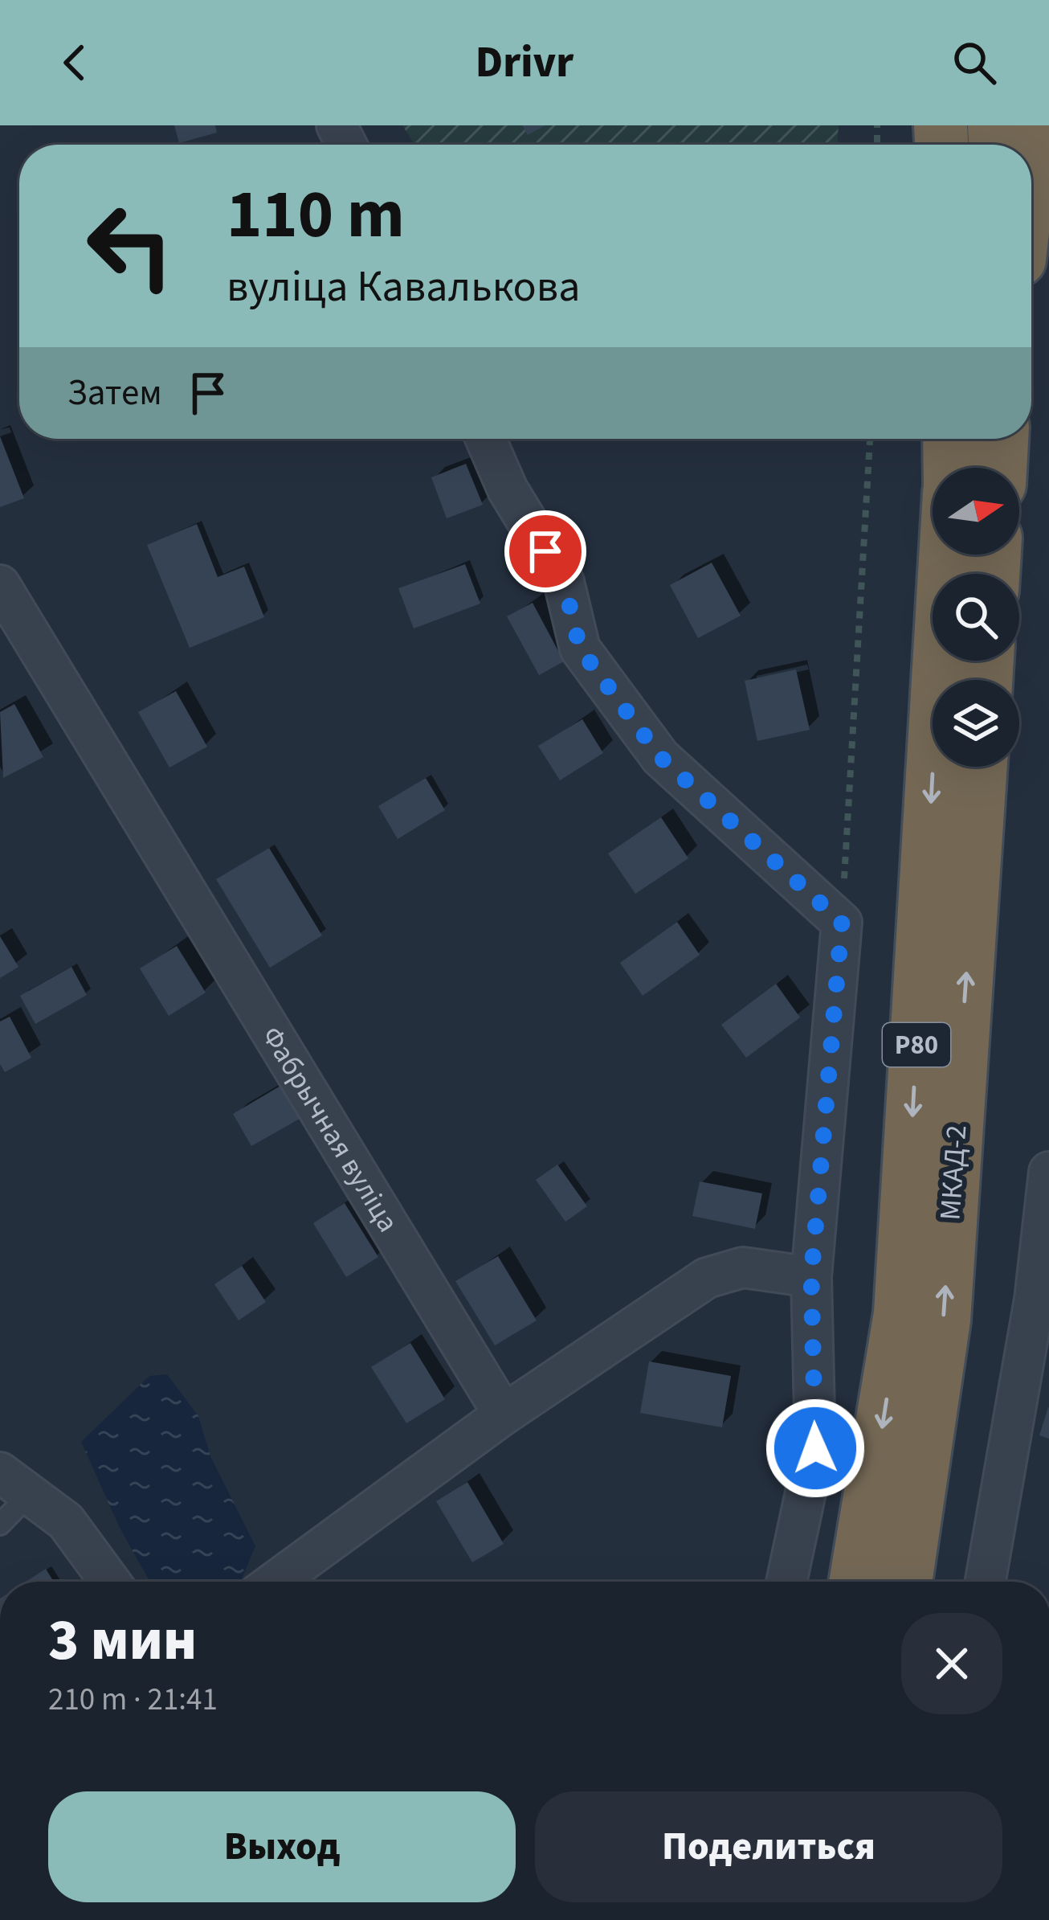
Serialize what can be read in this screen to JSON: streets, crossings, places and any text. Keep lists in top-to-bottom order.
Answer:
{
  "streets": {
    "highway": ["Р80", "МКАД-2"],
    "street": ["Фабрычная вуліца"]
  },
  "north": "right",
  "page": {
    "header": "Drivr",
    "turn": ["110 m", "вуліца Кавалькова"],
    "then": "Затем",
    "heading": ["3 мин", "210 m · 21:41"],
    "buttons": ["Выход", "Поделиться"]
  }
}
